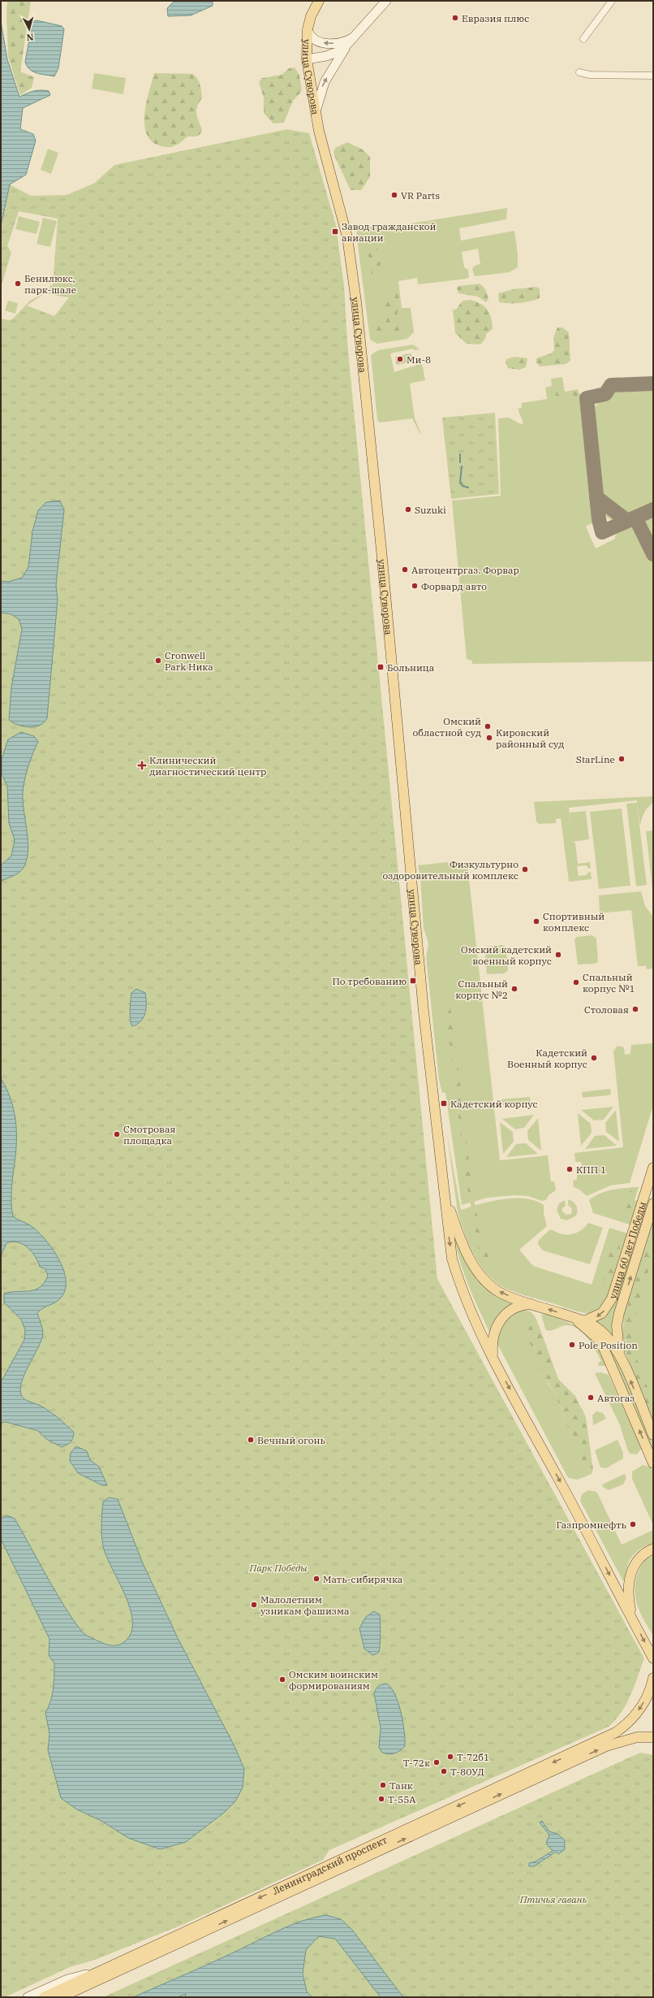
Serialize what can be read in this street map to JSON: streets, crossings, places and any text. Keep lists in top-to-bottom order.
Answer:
{
  "streets": {
    "main road": ["улица Суворова", "улица 60 лет Победы", "Ленинградский проспект"]
  },
  "parks": ["Парк Победы", "Птичья гавань"],
  "places": {
    "other": [
      "Евразия плюс",
      "VR Parts",
      "Бенилюкс, парк-шале",
      "Ми-8",
      "Suzuki",
      "Автоцентргаз. Форвар",
      "Форвард авто",
      "Cronwell Park Ника",
      "Омский областной суд",
      "Кировский районный суд",
      "StarLine",
      "Физкультурно оздоровительный комплекс",
      "Спортивный комплекс",
      "Омский кадетский военный корпус",
      "Спальный корпус №1",
      "Спальный корпус №2",
      "Столовая",
      "Кадетский Военный корпус",
      "Смотровая площадка",
      "КПП 1",
      "Pole Position",
      "Автогаз",
      "Вечный огонь",
      "Газпромнефть",
      "Мать-сибирячка",
      "Малолетним узникам фашизма",
      "Омским воинским формированиям",
      "Т-72б1",
      "Т-72к",
      "Т-80УД",
      "Танк",
      "Т-55А"
    ],
    "transit": [
      "Завод гражданской авиации",
      "Больница",
      "По требованию",
      "Кадетский корпус"
    ],
    "health": ["Клинический диагностический центр"]
  },
  "north": "bottom"
}
